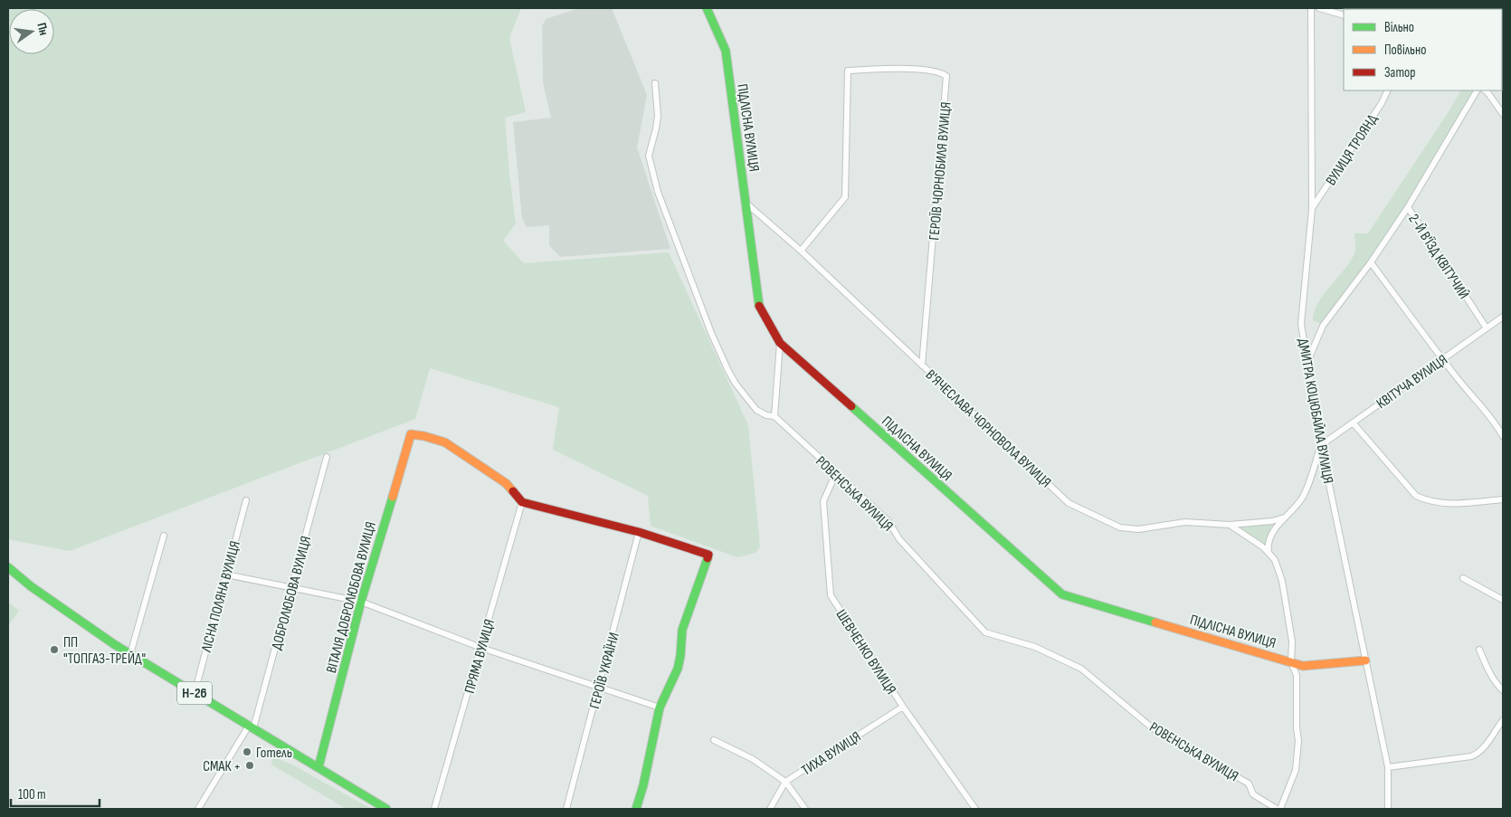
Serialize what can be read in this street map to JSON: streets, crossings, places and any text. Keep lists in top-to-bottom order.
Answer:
{
  "streets": {
    "street": [
      "ПІДЛІСНА ВУЛИЦЯ",
      "ВУЛИЦЯ ТРОЯНД",
      "ГЕРОЇВ ЧОРНОБИЛЯ ВУЛИЦЯ",
      "2-Й В'ЇЗД КВІТУЧИЙ",
      "КВІТУЧА ВУЛИЦЯ",
      "ДМИТРА КОЦЮБАЙЛА ВУЛИЦЯ",
      "В'ЯЧЕСЛАВА ЧОРНОВОЛА ВУЛИЦЯ",
      "РОВЕНСЬКА ВУЛИЦЯ",
      "ДОБРОЛЮБОВА ВУЛИЦЯ",
      "ЛІСНА ПОЛЯНА ВУЛИЦЯ",
      "ВІТАЛІЯ ДОБРОЛЮБОВА ВУЛИЦЯ",
      "ШЕВЧЕНКО ВУЛИЦЯ",
      "ПРЯМА ВУЛИЦЯ",
      "ГЕРОЇВ УКРАЇНИ",
      "Н-26",
      "ТИХА ВУЛИЦЯ"
    ]
  },
  "crossings": [
    ["ПІДЛІСНА ВУЛИЦЯ", "ДМИТРА КОЦЮБАЙЛА ВУЛИЦЯ"],
    ["ПІДЛІСНА ВУЛИЦЯ", "В'ЯЧЕСЛАВА ЧОРНОВОЛА ВУЛИЦЯ"],
    ["ВУЛИЦЯ ТРОЯНД", "ДМИТРА КОЦЮБАЙЛА ВУЛИЦЯ"],
    ["ГЕРОЇВ ЧОРНОБИЛЯ ВУЛИЦЯ", "В'ЯЧЕСЛАВА ЧОРНОВОЛА ВУЛИЦЯ"],
    ["2-Й В'ЇЗД КВІТУЧИЙ", "КВІТУЧА ВУЛИЦЯ"],
    ["КВІТУЧА ВУЛИЦЯ", "ДМИТРА КОЦЮБАЙЛА ВУЛИЦЯ"],
    ["РОВЕНСЬКА ВУЛИЦЯ", "ШЕВЧЕНКО ВУЛИЦЯ"],
    ["ДОБРОЛЮБОВА ВУЛИЦЯ", "Н-26"],
    ["ЛІСНА ПОЛЯНА ВУЛИЦЯ", "Н-26"],
    ["ВІТАЛІЯ ДОБРОЛЮБОВА ВУЛИЦЯ", "ПРЯМА ВУЛИЦЯ"],
    ["ВІТАЛІЯ ДОБРОЛЮБОВА ВУЛИЦЯ", "Н-26"],
    ["ШЕВЧЕНКО ВУЛИЦЯ", "ТИХА ВУЛИЦЯ"]
  ],
  "places": ["ПП \"ТОПГАЗ-ТРЕЙД\"", "Готель", "СМАК +"],
  "legend": ["Вільно", "Повільно", "Затор"],
  "scale_bar": "100 m",
  "north": "right"
}
